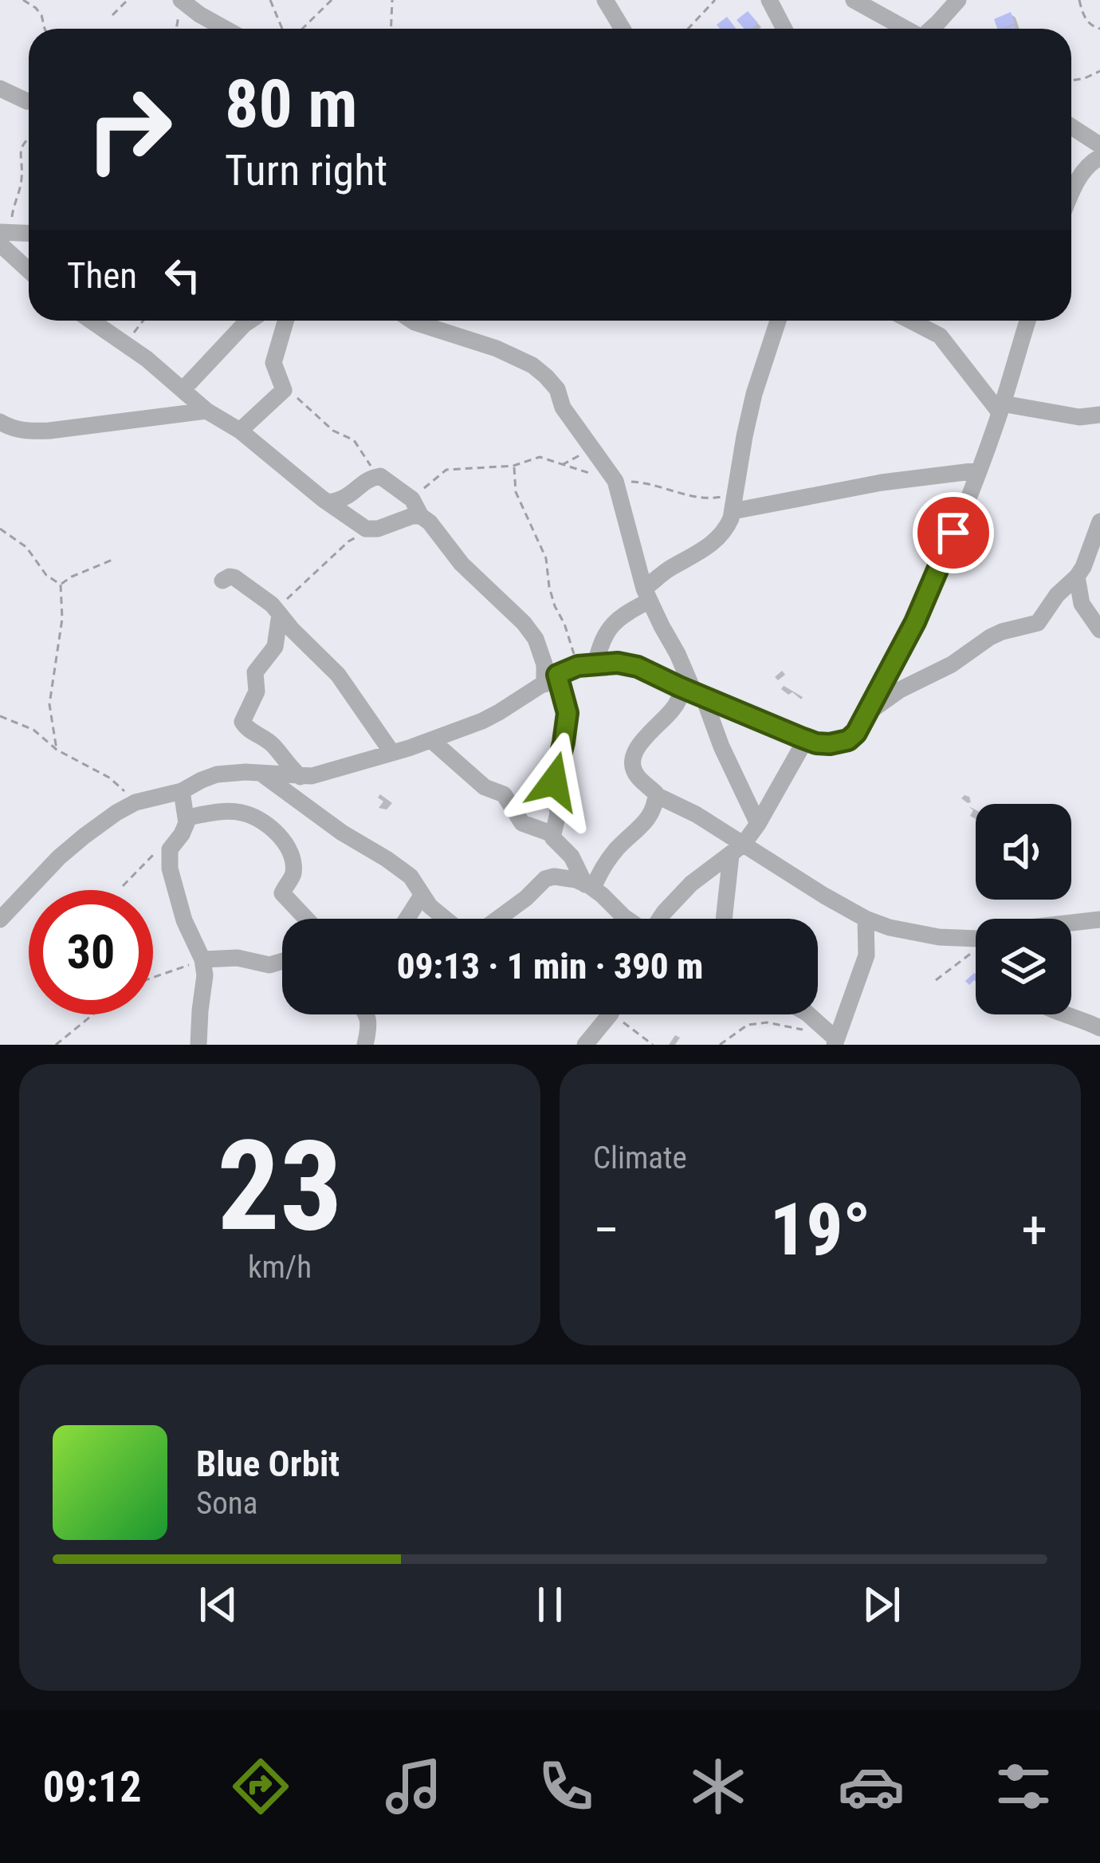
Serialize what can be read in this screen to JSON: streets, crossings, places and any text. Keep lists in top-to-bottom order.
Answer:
{
  "page": {
    "turn": ["80 m", "Turn right"],
    "then": "Then",
    "limit": "30",
    "trip": "09:13 · 1 min · 390 m",
    "tile": [
      ["23", "km/h"],
      "Climate"
    ],
    "heat": ["−", "19°", "+"],
    "song": ["Blue Orbit", "Sona"],
    "tabs": "09:12"
  }
}
